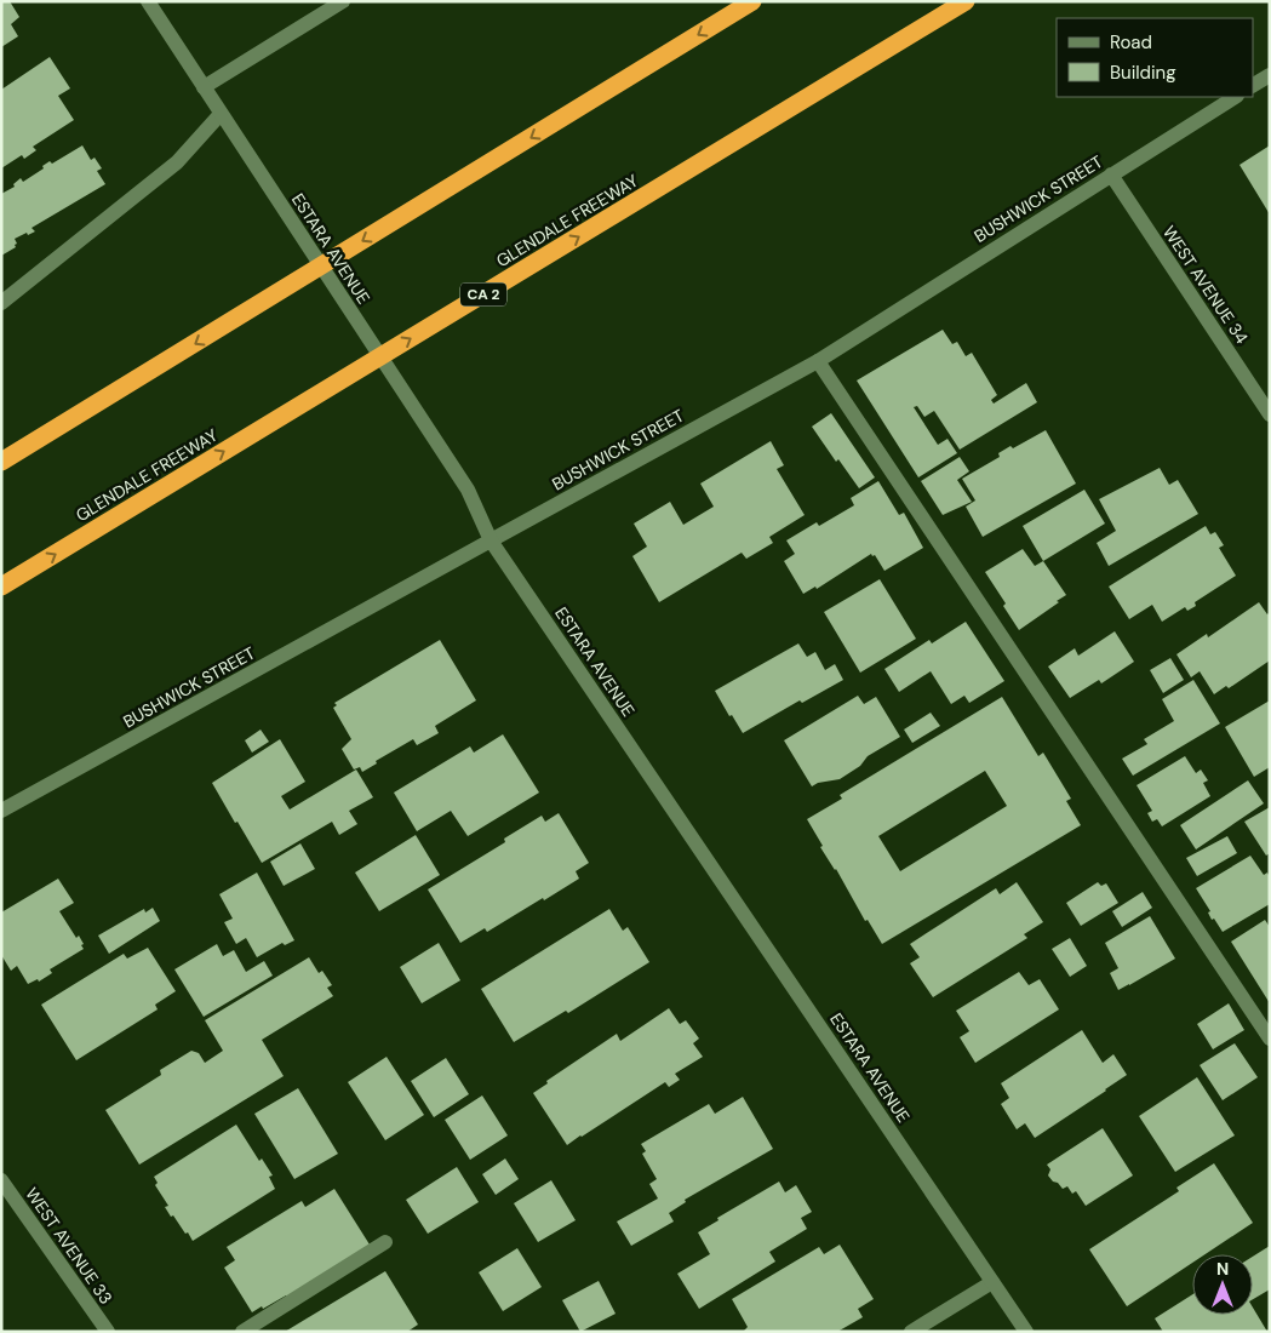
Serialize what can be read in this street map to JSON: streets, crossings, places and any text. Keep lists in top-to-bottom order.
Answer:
{
  "streets": {
    "highway": ["GLENDALE FREEWAY", "CA 2"],
    "street": [
      "BUSHWICK STREET",
      "ESTARA AVENUE",
      "WEST AVENUE 34",
      "WEST AVENUE 33"
    ]
  },
  "crossings": [
    ["BUSHWICK STREET", "ESTARA AVENUE"],
    ["BUSHWICK STREET", "WEST AVENUE 34"]
  ],
  "legend": ["Road", "Building"],
  "north": "top"
}
